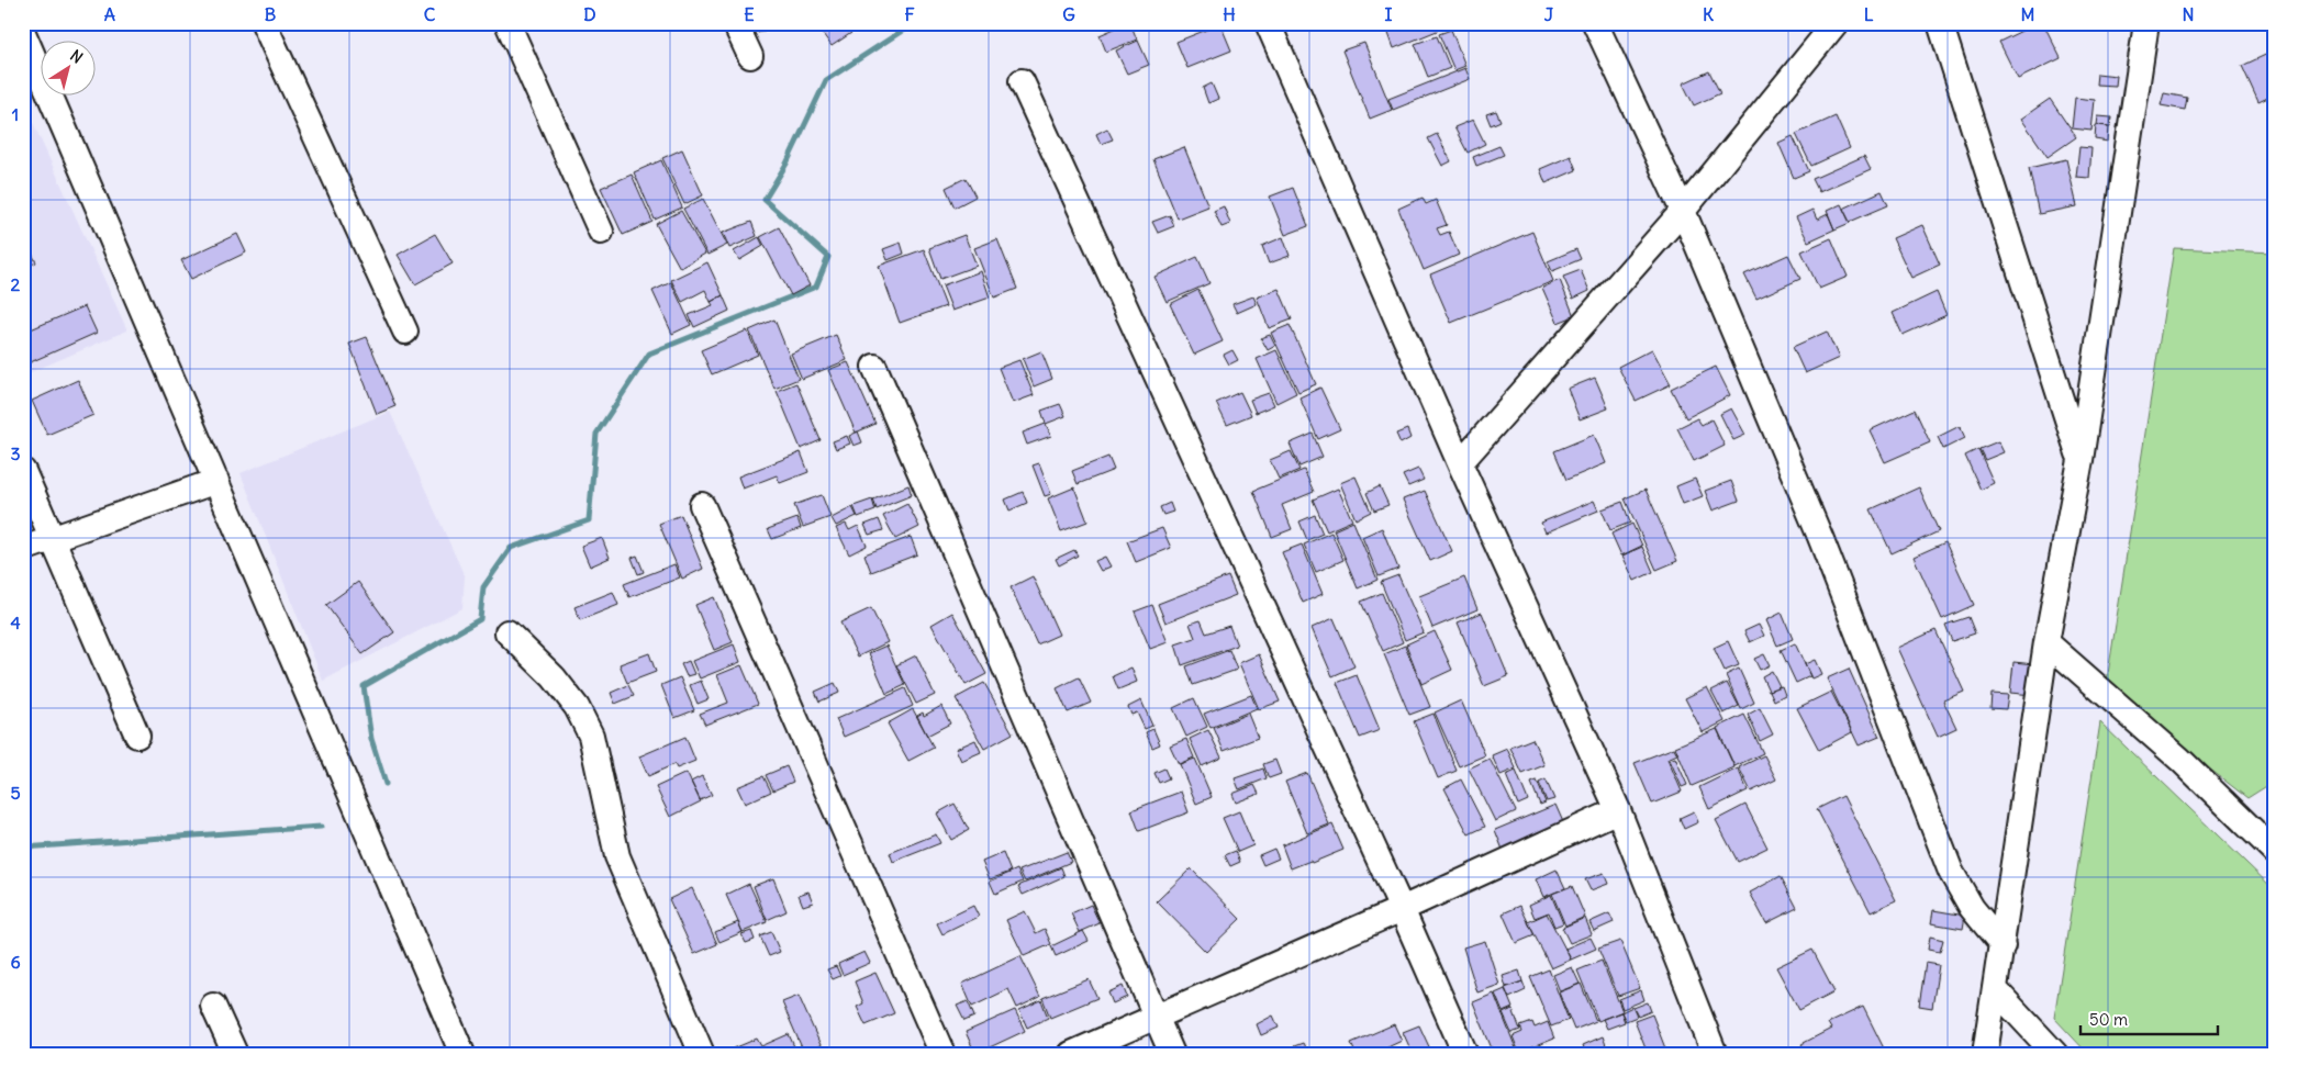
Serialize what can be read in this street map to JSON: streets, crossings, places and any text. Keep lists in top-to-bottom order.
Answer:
{
  "scale_bar": "50 m",
  "north": "top right",
  "grid": {
    "columns": [
      "A",
      "B",
      "C",
      "D",
      "E",
      "F",
      "G",
      "H",
      "I",
      "J",
      "K",
      "L",
      "M",
      "N"
    ],
    "rows": [
      "1",
      "2",
      "3",
      "4",
      "5",
      "6"
    ]
  }
}
